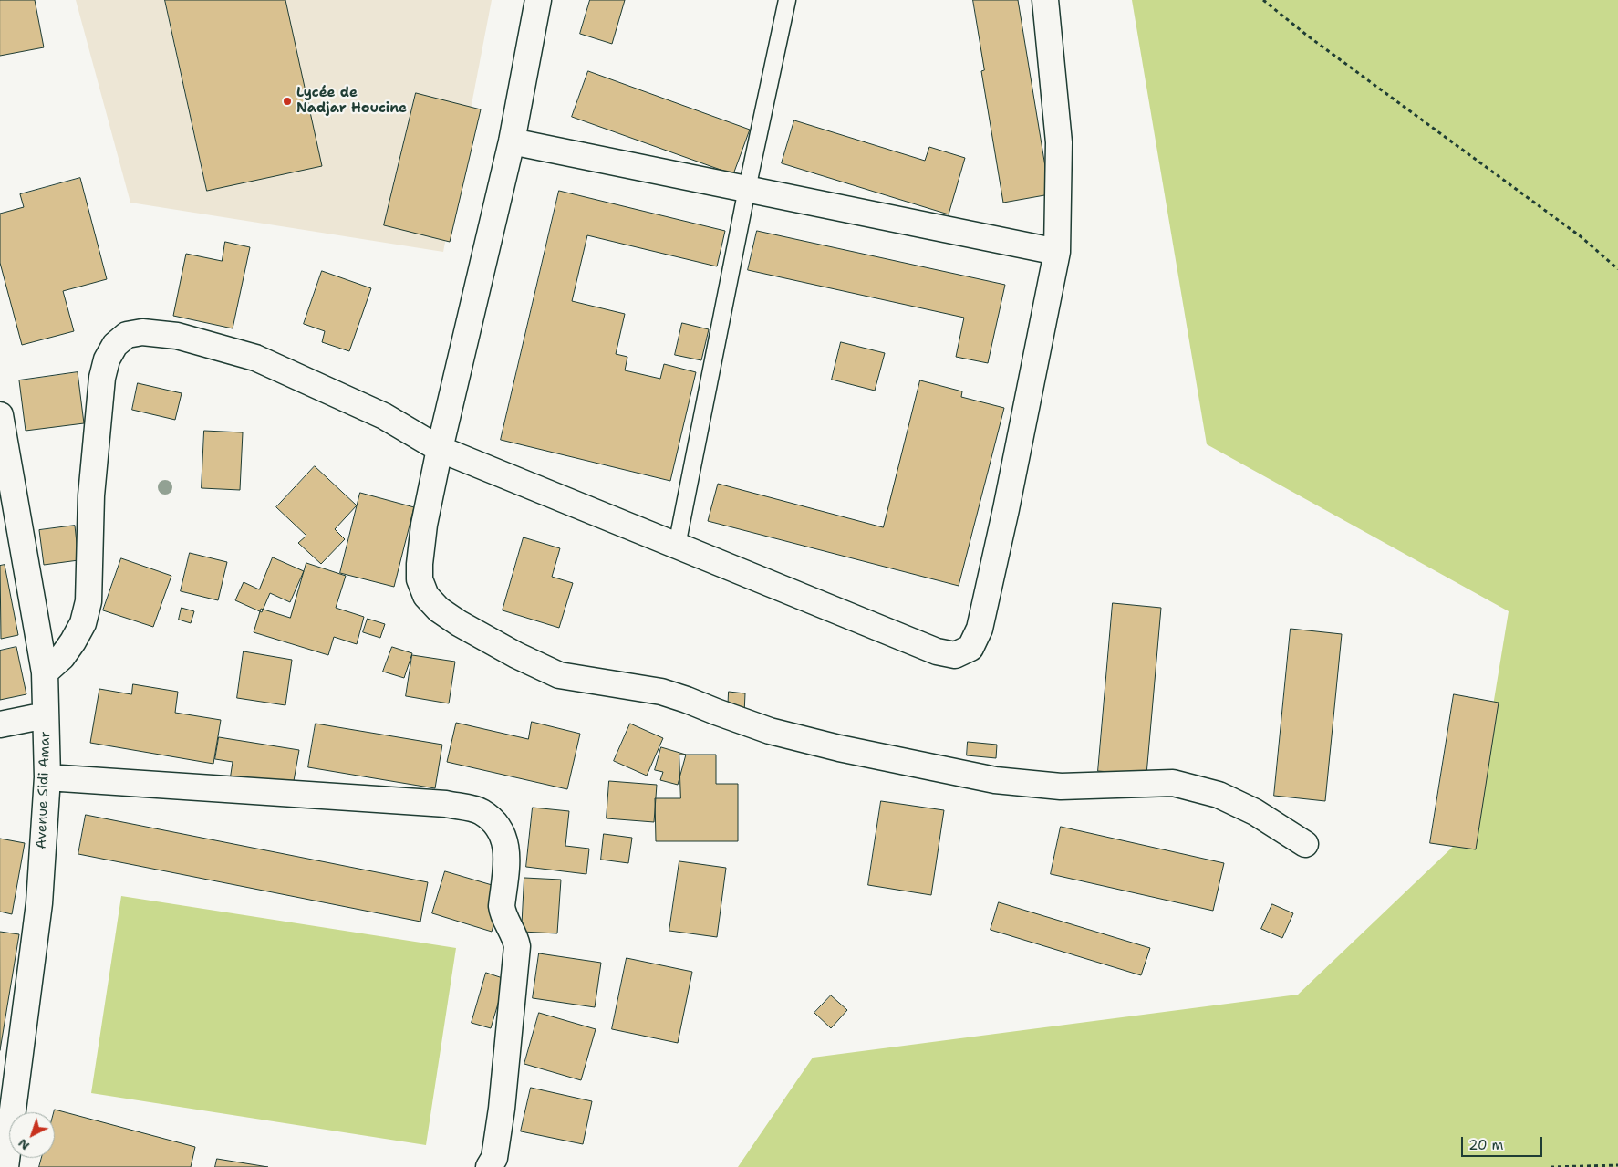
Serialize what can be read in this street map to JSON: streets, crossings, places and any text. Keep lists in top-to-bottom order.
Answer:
{
  "streets": {
    "street": ["Avenue Sidi Amar"]
  },
  "places": ["Lycée de Nadjar Houcine"],
  "scale_bar": "20 m",
  "north": "bottom left"
}
